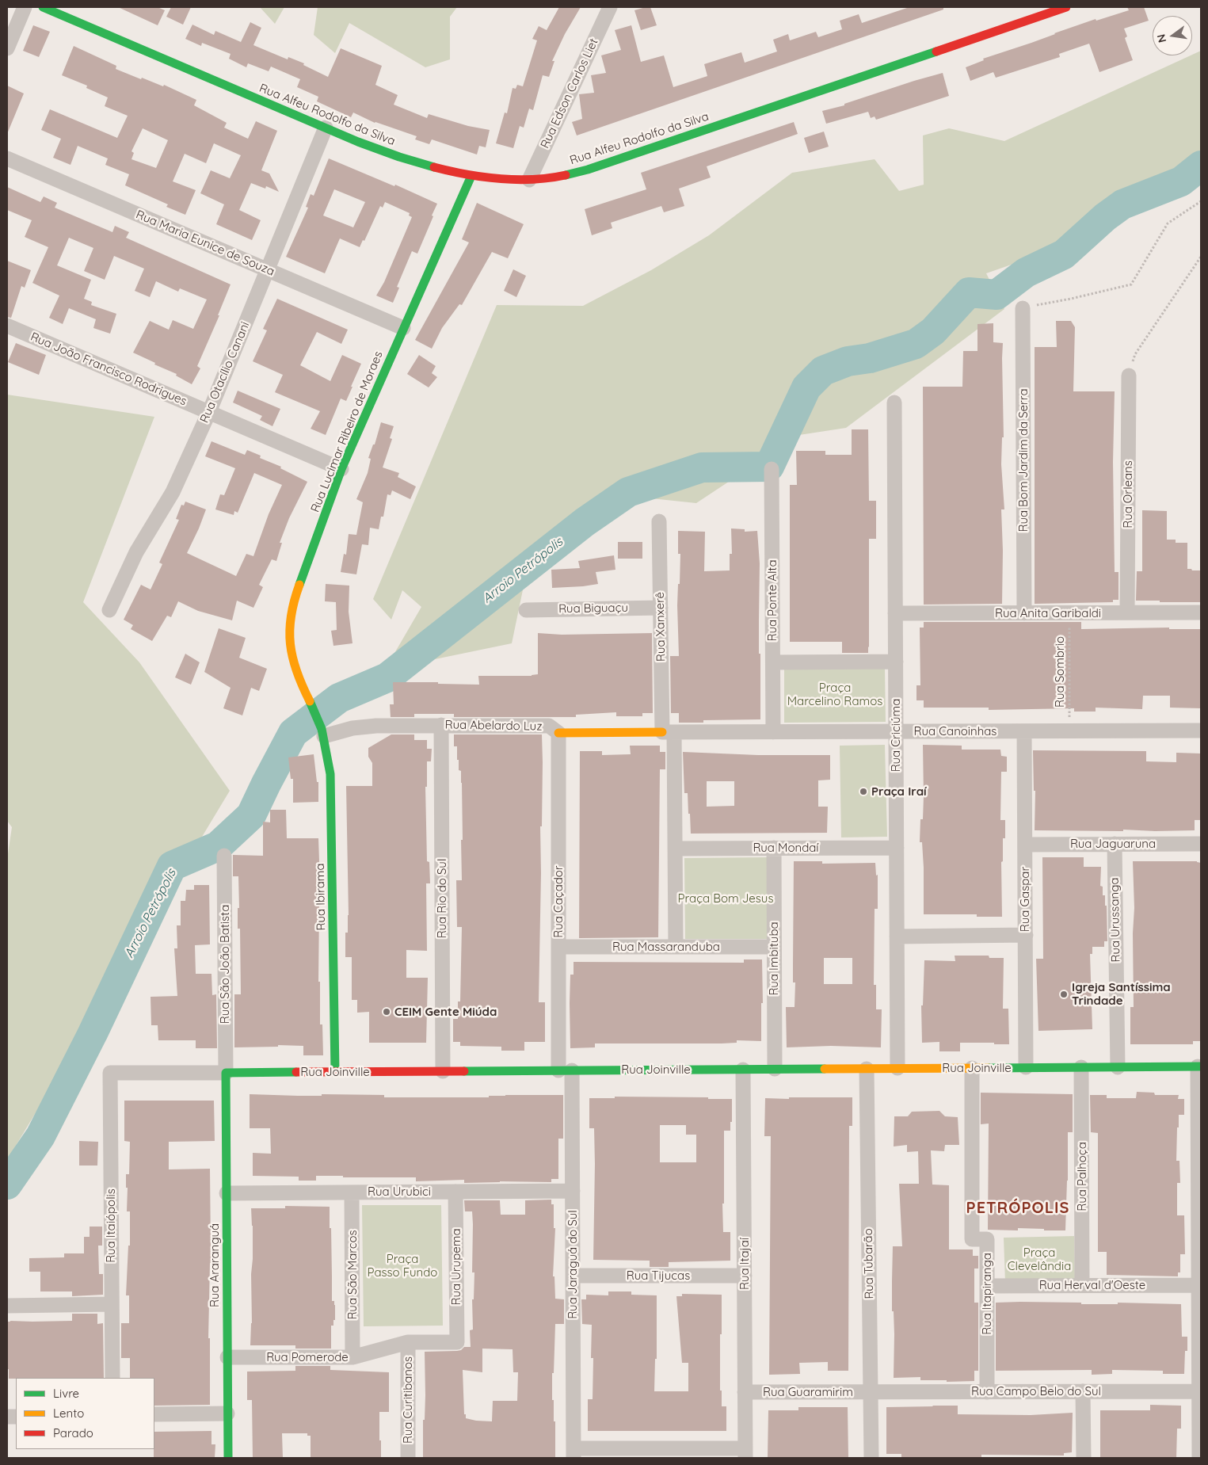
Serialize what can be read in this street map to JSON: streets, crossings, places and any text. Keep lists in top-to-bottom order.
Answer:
{
  "streets": {
    "street": [
      "Rua Edson Carlos Liet",
      "Rua Alfeu Rodolfo da Silva",
      "Rua Maria Eunice de Souza",
      "Rua João Francisco Rodrigues",
      "Rua Otacílio Canani",
      "Rua Lucimar Ribeiro de Moraes",
      "Rua Bom Jardim da Serra",
      "Rua Orleans",
      "Rua Ponte Alta",
      "Rua Biguaçu",
      "Rua Anita Garibaldi",
      "Rua Xanxerê",
      "Rua Abelardo Luz",
      "Rua Canoinhas",
      "Rua Criciúma",
      "Rua Jaguaruna",
      "Rua Mondaí",
      "Rua Ibirama",
      "Rua Rio do Sul",
      "Rua Gaspar",
      "Rua Caçador",
      "Rua Urussanga",
      "Rua Massaranduba",
      "Rua Imbituba",
      "Rua São João Batista",
      "Rua Joinville",
      "Rua Palhoça",
      "Rua Urubici",
      "Rua Itaiópolis",
      "Rua Itajaí",
      "Rua Tubarão",
      "Rua Jaraguá do Sul",
      "Rua Araranguá",
      "Rua Urupema",
      "Rua São Marcos",
      "Rua Tijucas",
      "Rua Herval d'Oeste",
      "Rua Itapiranga",
      "Rua Pomerode",
      "Rua Campo Belo do Sul",
      "Rua Guaramirim",
      "Rua Curitibanos"
    ],
    "path": ["Rua Sombrio"]
  },
  "crossings": [
    ["Rua Edson Carlos Liet", "Rua Alfeu Rodolfo da Silva"],
    ["Rua Alfeu Rodolfo da Silva", "Rua Otacílio Canani"],
    ["Rua Alfeu Rodolfo da Silva", "Rua Lucimar Ribeiro de Moraes"],
    ["Rua Maria Eunice de Souza", "Rua Otacílio Canani"],
    ["Rua Maria Eunice de Souza", "Rua Lucimar Ribeiro de Moraes"],
    ["Rua João Francisco Rodrigues", "Rua Otacílio Canani"],
    ["Rua João Francisco Rodrigues", "Rua Lucimar Ribeiro de Moraes"],
    ["Rua Lucimar Ribeiro de Moraes", "Rua Abelardo Luz"],
    ["Rua Lucimar Ribeiro de Moraes", "Rua Ibirama"],
    ["Rua Bom Jardim da Serra", "Rua Anita Garibaldi"],
    ["Rua Orleans", "Rua Anita Garibaldi"],
    ["Rua Ponte Alta", "Rua Canoinhas"],
    ["Rua Biguaçu", "Rua Xanxerê"],
    ["Rua Anita Garibaldi", "Rua Sombrio"],
    ["Rua Anita Garibaldi", "Rua Criciúma"],
    ["Rua Xanxerê", "Rua Abelardo Luz"],
    ["Rua Xanxerê", "Rua Canoinhas"],
    ["Rua Xanxerê", "Rua Mondaí"],
    ["Rua Xanxerê", "Rua Massaranduba"],
    ["Rua Sombrio", "Rua Canoinhas"],
    ["Rua Abelardo Luz", "Rua Canoinhas"],
    ["Rua Abelardo Luz", "Rua Ibirama"],
    ["Rua Abelardo Luz", "Rua Rio do Sul"],
    ["Rua Abelardo Luz", "Rua Caçador"],
    ["Rua Canoinhas", "Rua Criciúma"],
    ["Rua Canoinhas", "Rua Gaspar"],
    ["Rua Criciúma", "Rua Mondaí"],
    ["Rua Criciúma", "Rua Joinville"],
    ["Rua Jaguaruna", "Rua Gaspar"],
    ["Rua Jaguaruna", "Rua Urussanga"],
    ["Rua Mondaí", "Rua Imbituba"],
    ["Rua Ibirama", "Rua Joinville"],
    ["Rua Rio do Sul", "Rua Joinville"],
    ["Rua Gaspar", "Rua Joinville"],
    ["Rua Caçador", "Rua Massaranduba"],
    ["Rua Caçador", "Rua Joinville"],
    ["Rua Caçador", "Rua Jaraguá do Sul"],
    ["Rua Urussanga", "Rua Joinville"],
    ["Rua Massaranduba", "Rua Imbituba"],
    ["Rua Imbituba", "Rua Joinville"],
    ["Rua São João Batista", "Rua Joinville"],
    ["Rua São João Batista", "Rua Araranguá"],
    ["Rua Joinville", "Rua Palhoça"],
    ["Rua Joinville", "Rua Itaiópolis"],
    ["Rua Joinville", "Rua Itajaí"],
    ["Rua Joinville", "Rua Tubarão"],
    ["Rua Joinville", "Rua Jaraguá do Sul"],
    ["Rua Joinville", "Rua Araranguá"],
    ["Rua Joinville", "Rua Itapiranga"],
    ["Rua Palhoça", "Rua Herval d'Oeste"],
    ["Rua Urubici", "Rua Jaraguá do Sul"],
    ["Rua Urubici", "Rua Araranguá"],
    ["Rua Urubici", "Rua Urupema"],
    ["Rua Urubici", "Rua São Marcos"],
    ["Rua Itajaí", "Rua Tijucas"],
    ["Rua Itajaí", "Rua Guaramirim"],
    ["Rua Tubarão", "Rua Campo Belo do Sul"],
    ["Rua Tubarão", "Rua Guaramirim"],
    ["Rua Jaraguá do Sul", "Rua Tijucas"],
    ["Rua Araranguá", "Rua Pomerode"],
    ["Rua Urupema", "Rua Pomerode"],
    ["Rua São Marcos", "Rua Pomerode"],
    ["Rua Herval d'Oeste", "Rua Itapiranga"],
    ["Rua Itapiranga", "Rua Campo Belo do Sul"],
    ["Rua Pomerode", "Rua Curitibanos"],
    ["Rua Campo Belo do Sul", "Rua Guaramirim"]
  ],
  "districts": ["PETRÓPOLIS"],
  "water": ["Arroio Petrópolis"],
  "parks": [
    "Praça Marcelino Ramos",
    "Praça Bom Jesus",
    "Praça Clevelândia",
    "Praça Passo Fundo"
  ],
  "places": ["Praça Iraí", "Igreja Santíssima Trindade", "CEIM Gente Miúda"],
  "legend": ["Livre", "Lento", "Parado"],
  "north": "left"
}
